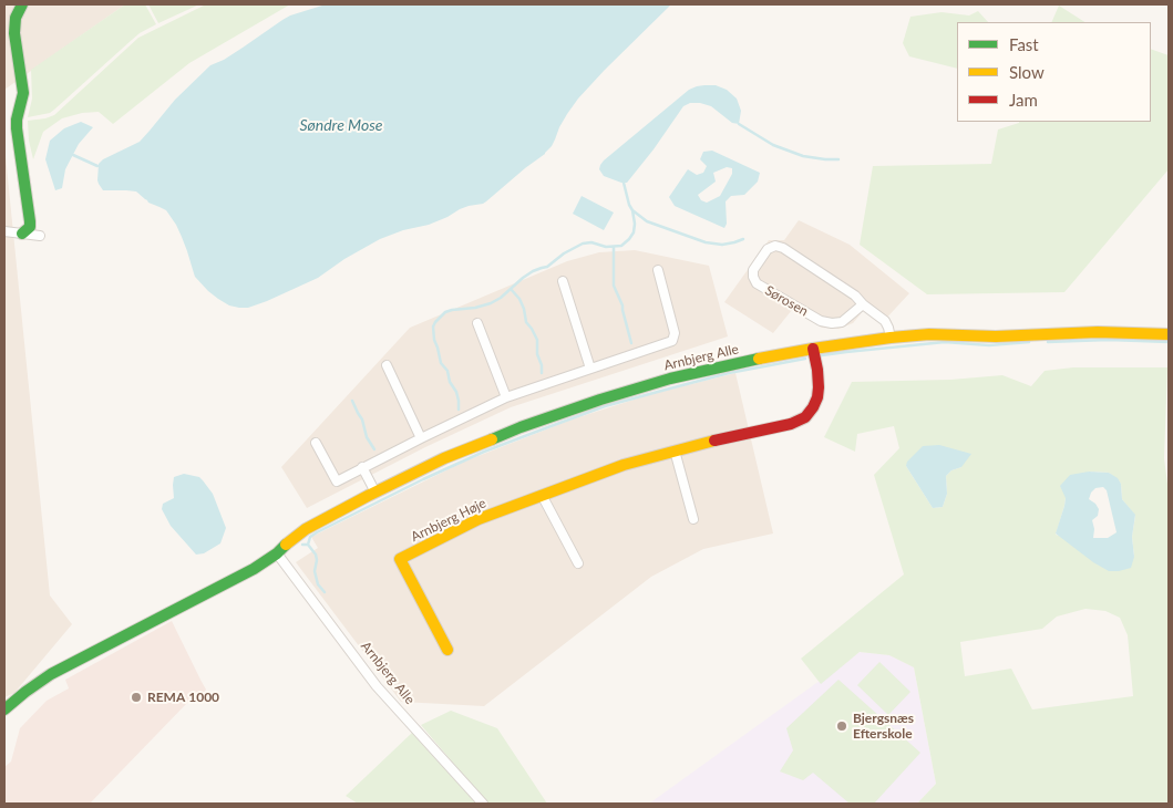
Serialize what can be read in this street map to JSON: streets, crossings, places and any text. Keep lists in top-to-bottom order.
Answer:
{
  "streets": {
    "street": ["Sørosen", "Arnbjerg Alle", "Arnbjerg Høje"]
  },
  "crossings": [
    ["Sørosen", "Arnbjerg Alle"],
    ["Arnbjerg Alle", "Arnbjerg Høje"]
  ],
  "water": ["Søndre Mose"],
  "places": ["REMA 1000", "Bjergsnæs Efterskole"],
  "legend": ["Fast", "Slow", "Jam"]
}
